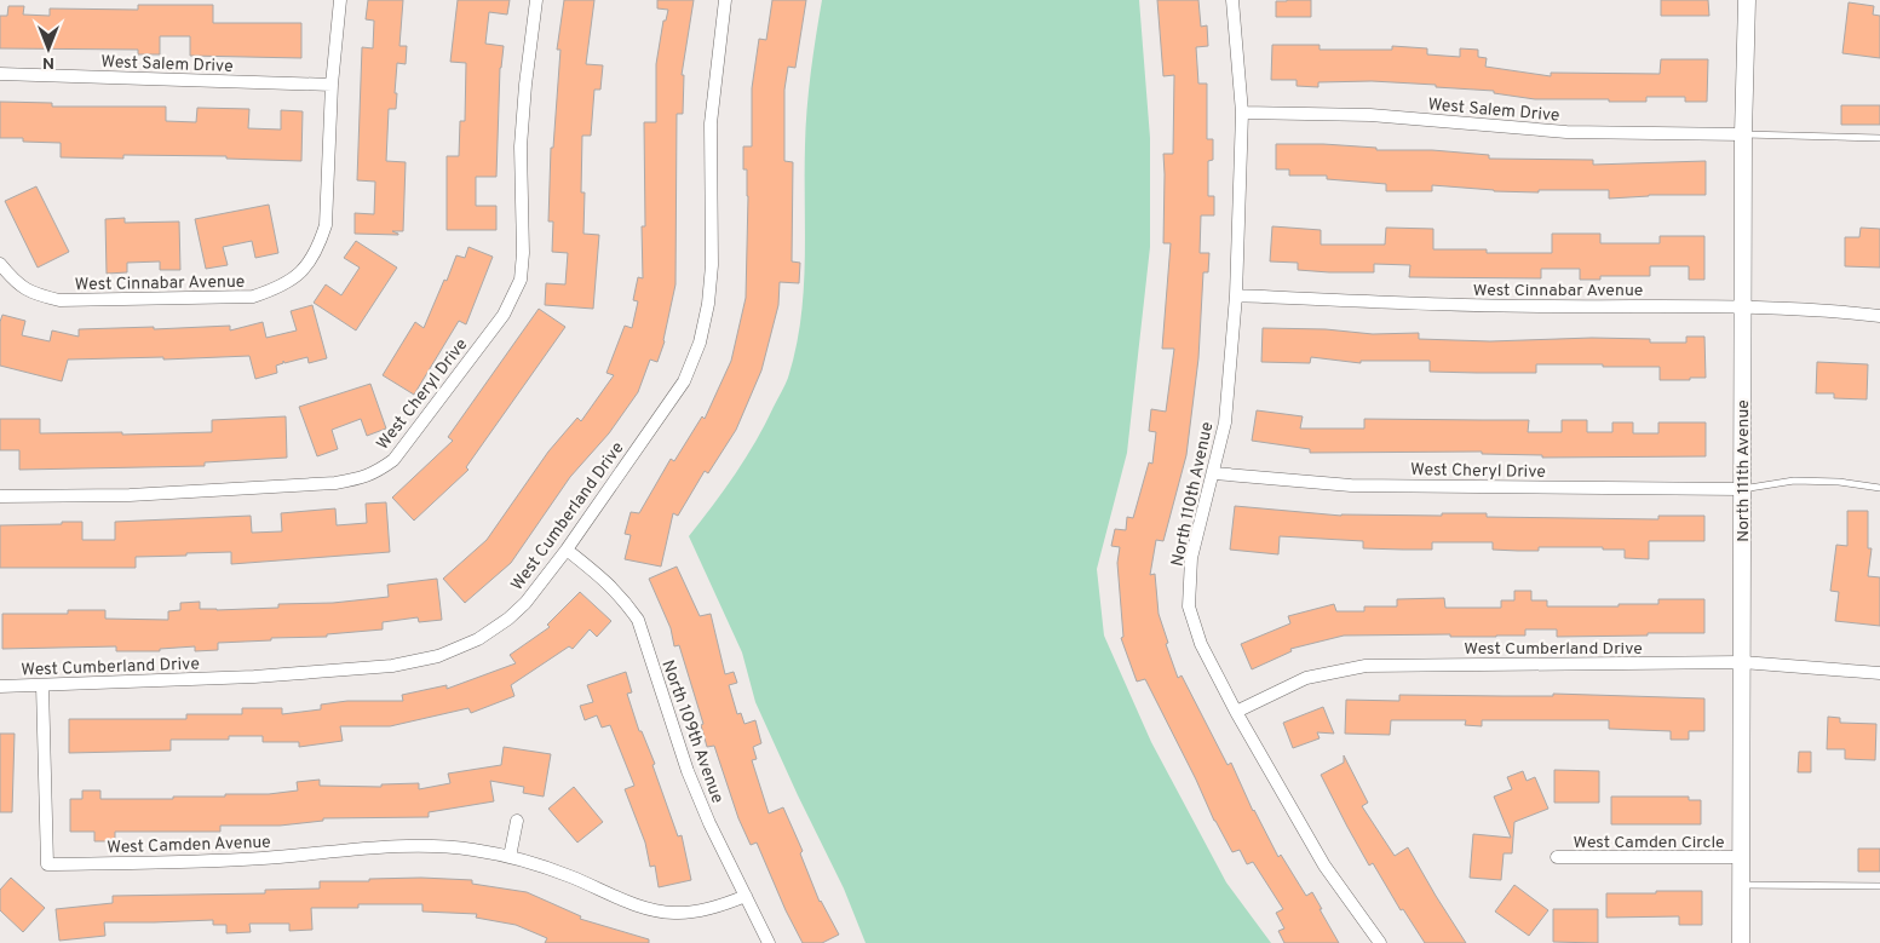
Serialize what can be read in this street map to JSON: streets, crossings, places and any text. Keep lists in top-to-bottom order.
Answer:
{
  "streets": {
    "street": [
      "West Salem Drive",
      "West Cinnabar Avenue",
      "West Cheryl Drive",
      "North 111th Avenue",
      "North 110th Avenue",
      "West Cumberland Drive",
      "North 109th Avenue",
      "West Camden Circle",
      "West Camden Avenue"
    ]
  },
  "crossings": [
    ["West Salem Drive", "West Cinnabar Avenue"],
    ["West Salem Drive", "North 111th Avenue"],
    ["West Salem Drive", "North 110th Avenue"],
    ["West Cinnabar Avenue", "North 111th Avenue"],
    ["West Cinnabar Avenue", "North 110th Avenue"],
    ["West Cheryl Drive", "North 111th Avenue"],
    ["West Cheryl Drive", "North 110th Avenue"],
    ["North 111th Avenue", "West Cumberland Drive"],
    ["North 111th Avenue", "West Camden Circle"],
    ["North 110th Avenue", "West Cumberland Drive"],
    ["West Cumberland Drive", "North 109th Avenue"],
    ["West Cumberland Drive", "West Camden Avenue"],
    ["North 109th Avenue", "West Camden Avenue"]
  ],
  "north": "bottom"
}
